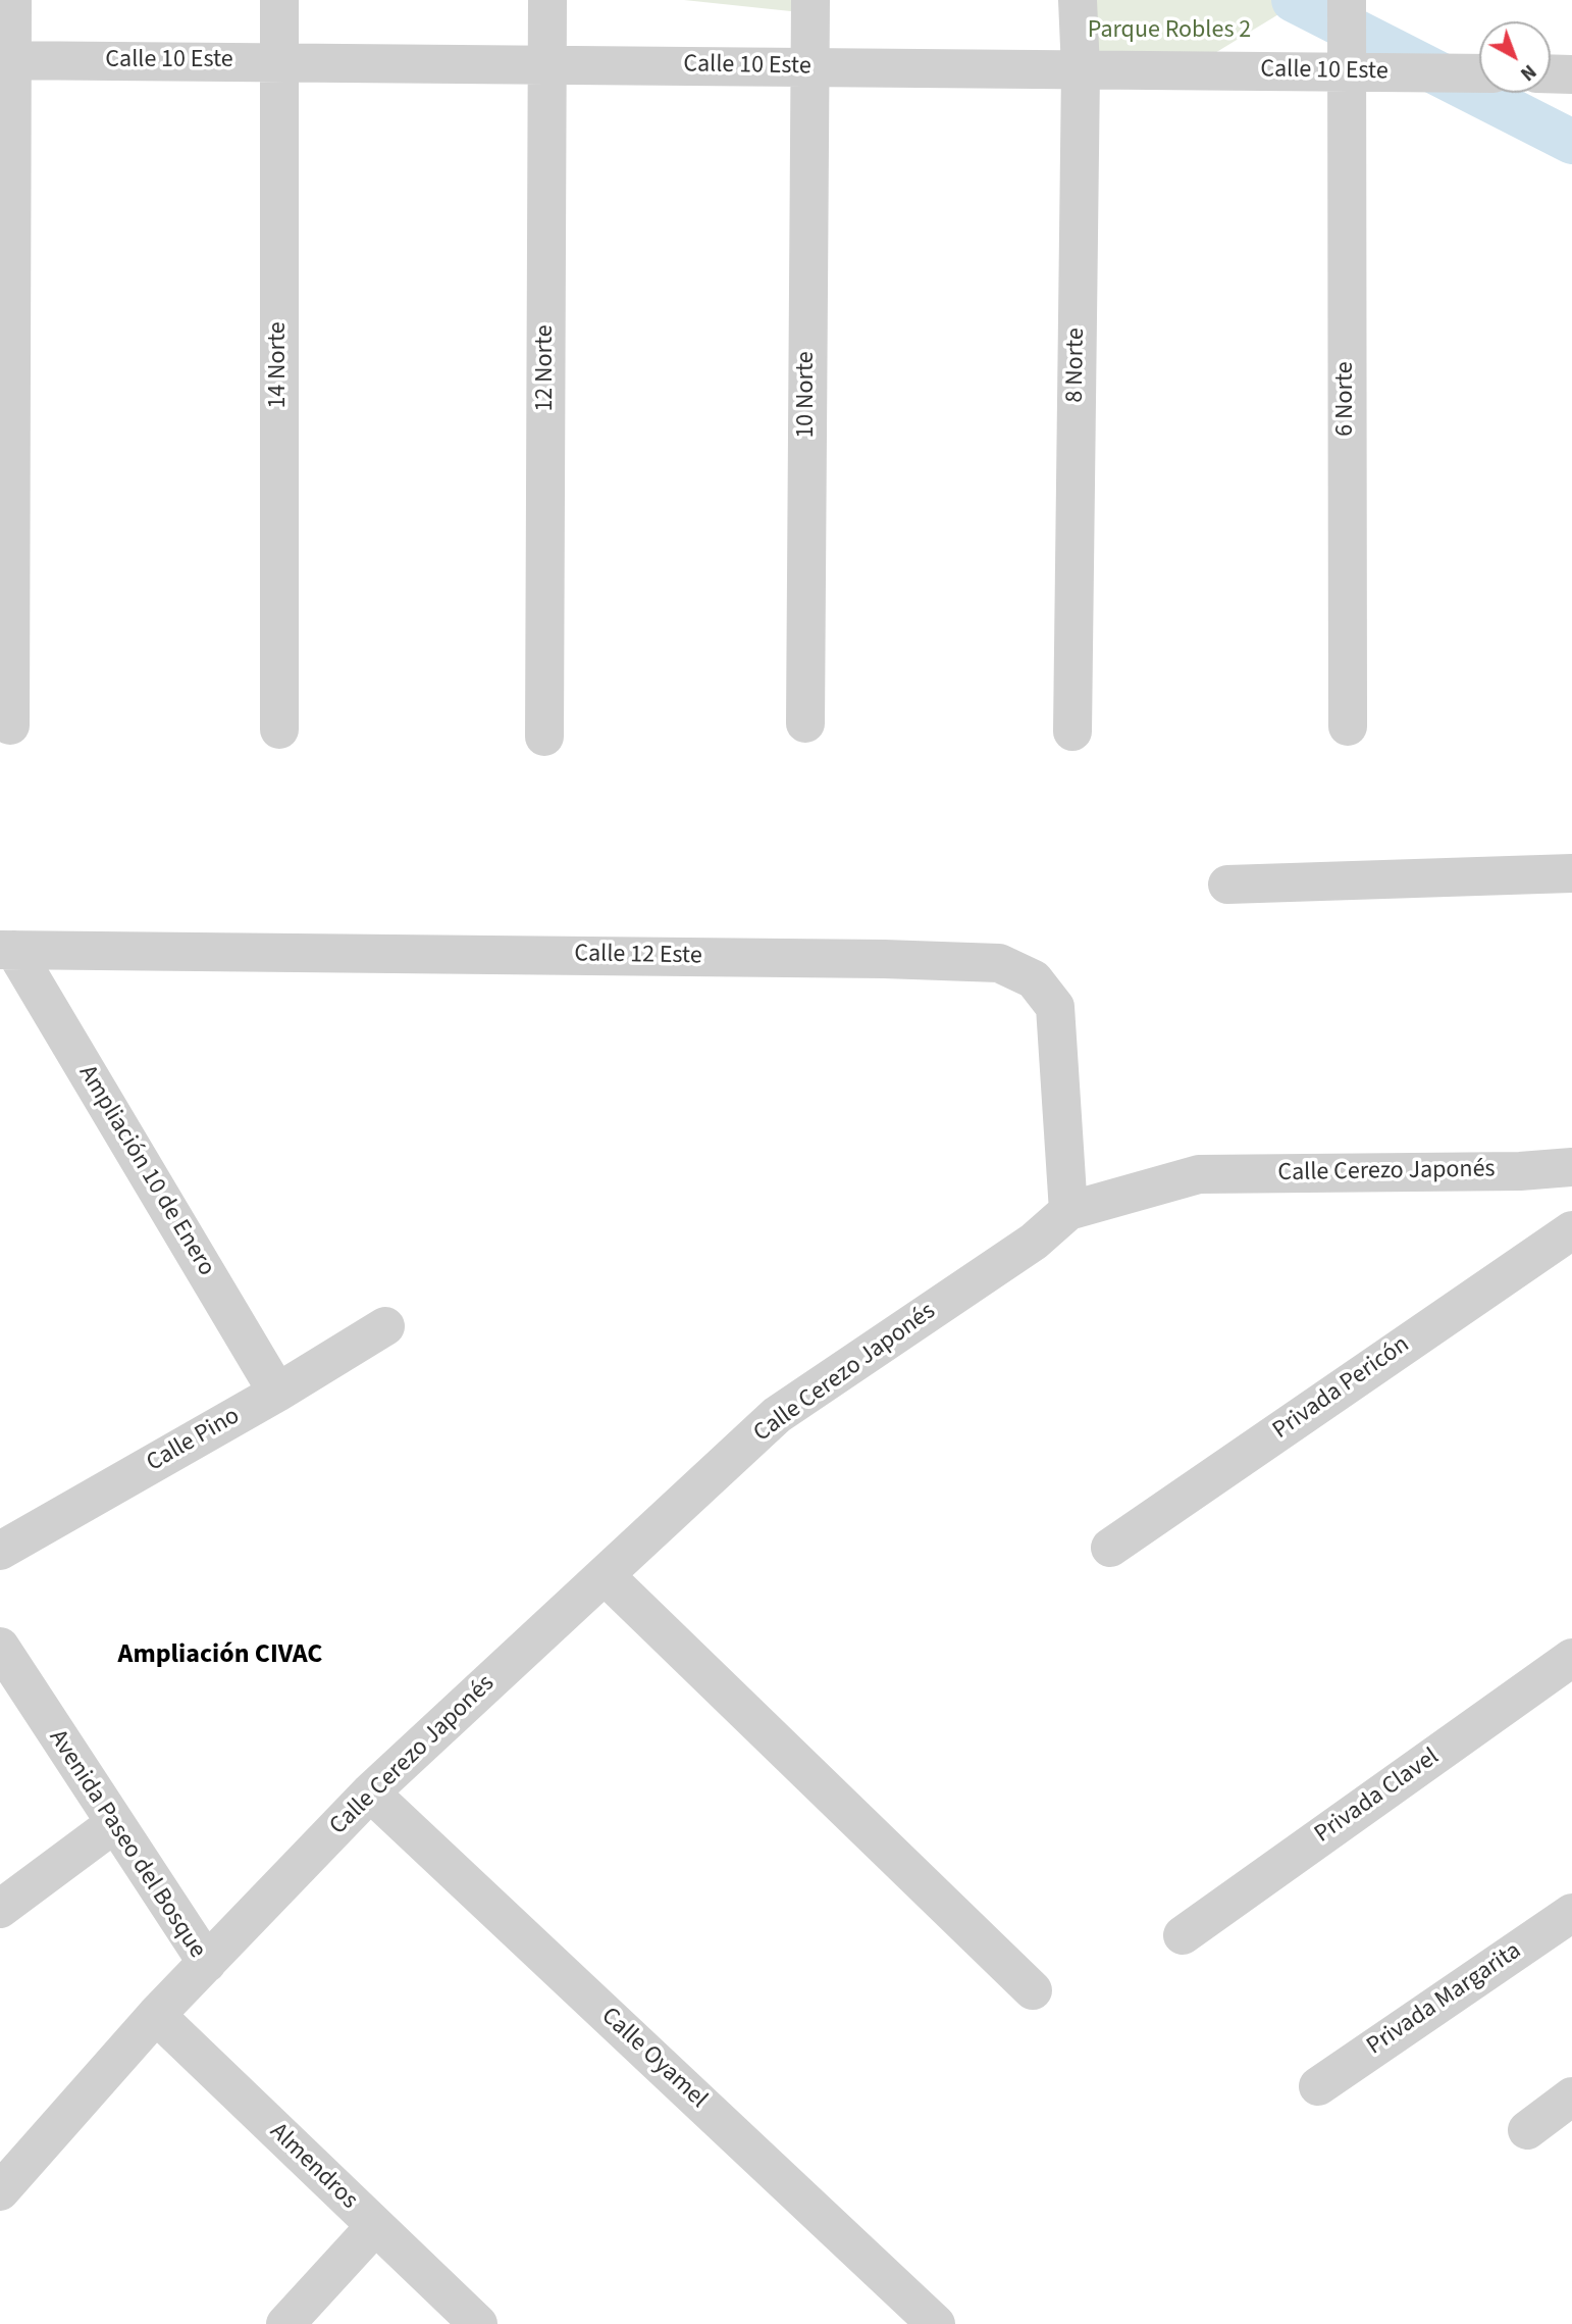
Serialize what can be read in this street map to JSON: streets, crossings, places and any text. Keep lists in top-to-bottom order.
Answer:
{
  "streets": {
    "street": [
      "Calle 10 Este",
      "14 Norte",
      "8 Norte",
      "12 Norte",
      "10 Norte",
      "6 Norte",
      "Calle 12 Este",
      "Ampliación 10 de Enero",
      "Calle Cerezo Japonés",
      "Privada Pericón",
      "Calle Pino",
      "Privada Clavel",
      "Avenida Paseo del Bosque",
      "Privada Margarita",
      "Calle Oyamel",
      "Almendros"
    ]
  },
  "crossings": [
    ["Calle 10 Este", "14 Norte"],
    ["Calle 10 Este", "8 Norte"],
    ["Calle 10 Este", "12 Norte"],
    ["Calle 10 Este", "10 Norte"],
    ["Calle 10 Este", "6 Norte"],
    ["Calle 12 Este", "Ampliación 10 de Enero"],
    ["Calle 12 Este", "Calle Cerezo Japonés"],
    ["Ampliación 10 de Enero", "Calle Pino"],
    ["Calle Cerezo Japonés", "Avenida Paseo del Bosque"],
    ["Calle Cerezo Japonés", "Calle Oyamel"],
    ["Avenida Paseo del Bosque", "Almendros"]
  ],
  "districts": ["Ampliación CIVAC"],
  "parks": ["Parque Robles 2"],
  "north": "bottom right"
}
